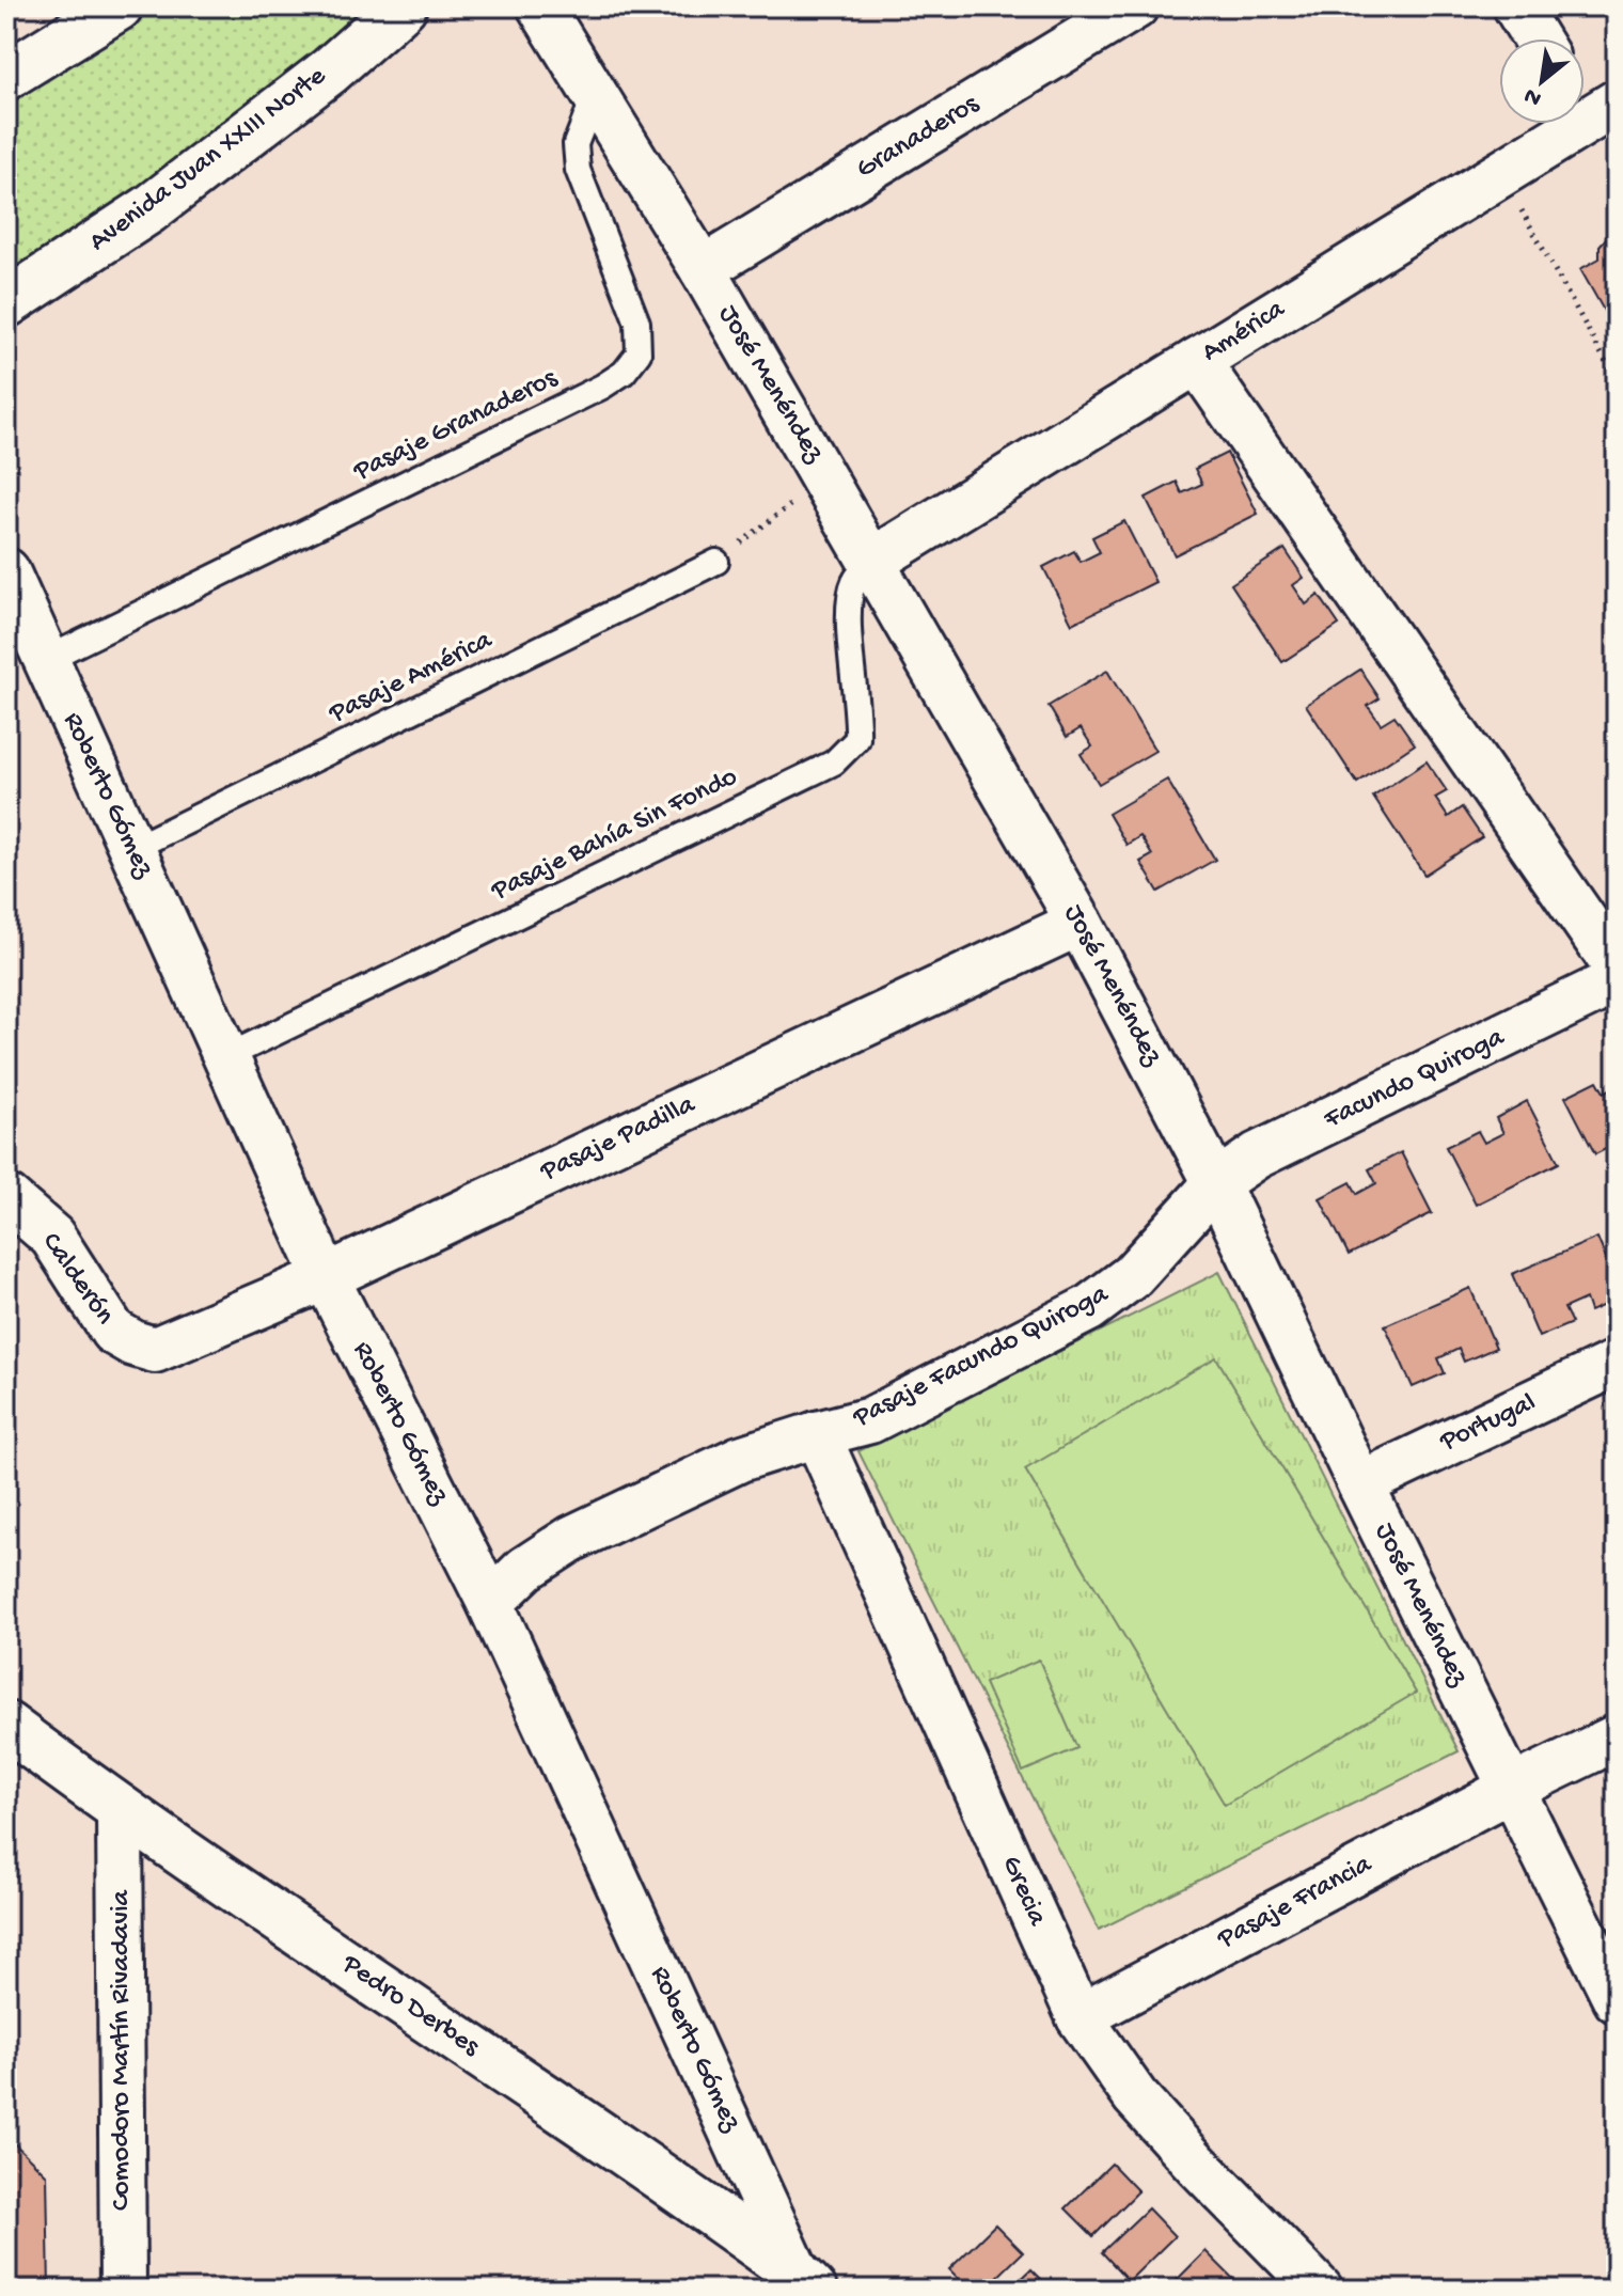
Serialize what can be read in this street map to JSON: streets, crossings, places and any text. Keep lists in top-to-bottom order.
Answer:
{
  "streets": {
    "main road": ["Avenida Juan XXIII Norte", "Pedro Derbes"],
    "street": [
      "Granaderos",
      "América",
      "José Menéndez",
      "Roberto Gómez",
      "Facundo Quiroga",
      "Pasaje Padilla",
      "Calderón",
      "Pasaje Facundo Quiroga",
      "Portugal",
      "Grecia",
      "Pasaje Francia",
      "Comodoro Martín Rivadavia"
    ],
    "lane": ["Pasaje Granaderos", "Pasaje América", "Pasaje Bahía Sin Fondo"]
  },
  "crossings": [
    ["Granaderos", "José Menéndez"],
    ["América", "José Menéndez"],
    ["América", "Pasaje Bahía Sin Fondo"],
    ["José Menéndez", "Pasaje Granaderos"],
    ["José Menéndez", "Pasaje Bahía Sin Fondo"],
    ["José Menéndez", "Facundo Quiroga"],
    ["José Menéndez", "Pasaje Padilla"],
    ["José Menéndez", "Pasaje Facundo Quiroga"],
    ["José Menéndez", "Portugal"],
    ["José Menéndez", "Pasaje Francia"],
    ["Pasaje Granaderos", "Roberto Gómez"],
    ["Pasaje América", "Roberto Gómez"],
    ["Roberto Gómez", "Pasaje Bahía Sin Fondo"],
    ["Roberto Gómez", "Pasaje Padilla"],
    ["Roberto Gómez", "Pasaje Facundo Quiroga"],
    ["Roberto Gómez", "Pedro Derbes"],
    ["Facundo Quiroga", "Pasaje Facundo Quiroga"],
    ["Pasaje Padilla", "Calderón"],
    ["Pasaje Facundo Quiroga", "Grecia"],
    ["Grecia", "Pasaje Francia"],
    ["Pedro Derbes", "Comodoro Martín Rivadavia"]
  ],
  "north": "bottom left"
}
